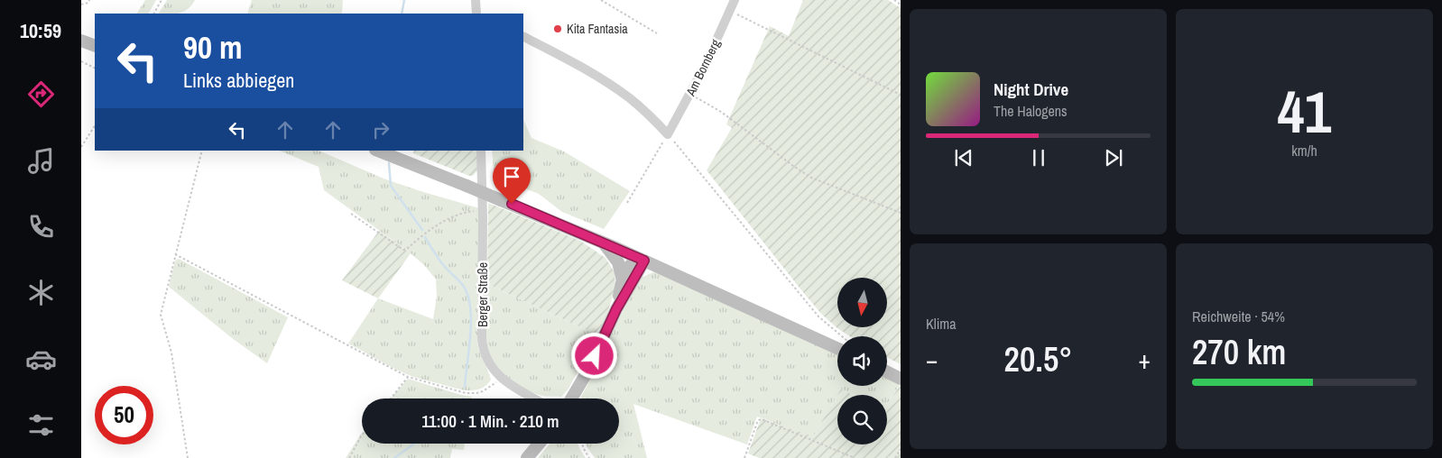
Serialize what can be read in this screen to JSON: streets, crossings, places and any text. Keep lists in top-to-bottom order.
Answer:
{
  "streets": {
    "street": ["Am Bornberg", "Berger Straße"]
  },
  "places": ["Kita Fantasia"],
  "north": "bottom",
  "page": {
    "tabs": "10:59",
    "tile": [
      ["41", "km/h"],
      "Klima",
      ["Reichweite · 54%", "270 km"]
    ],
    "turn": ["90 m", "Links abbiegen"],
    "song": ["Night Drive", "The Halogens"],
    "heat": ["−", "20.5°", "+"],
    "limit": "50",
    "trip": "11:00 · 1 Min. · 210 m"
  }
}
